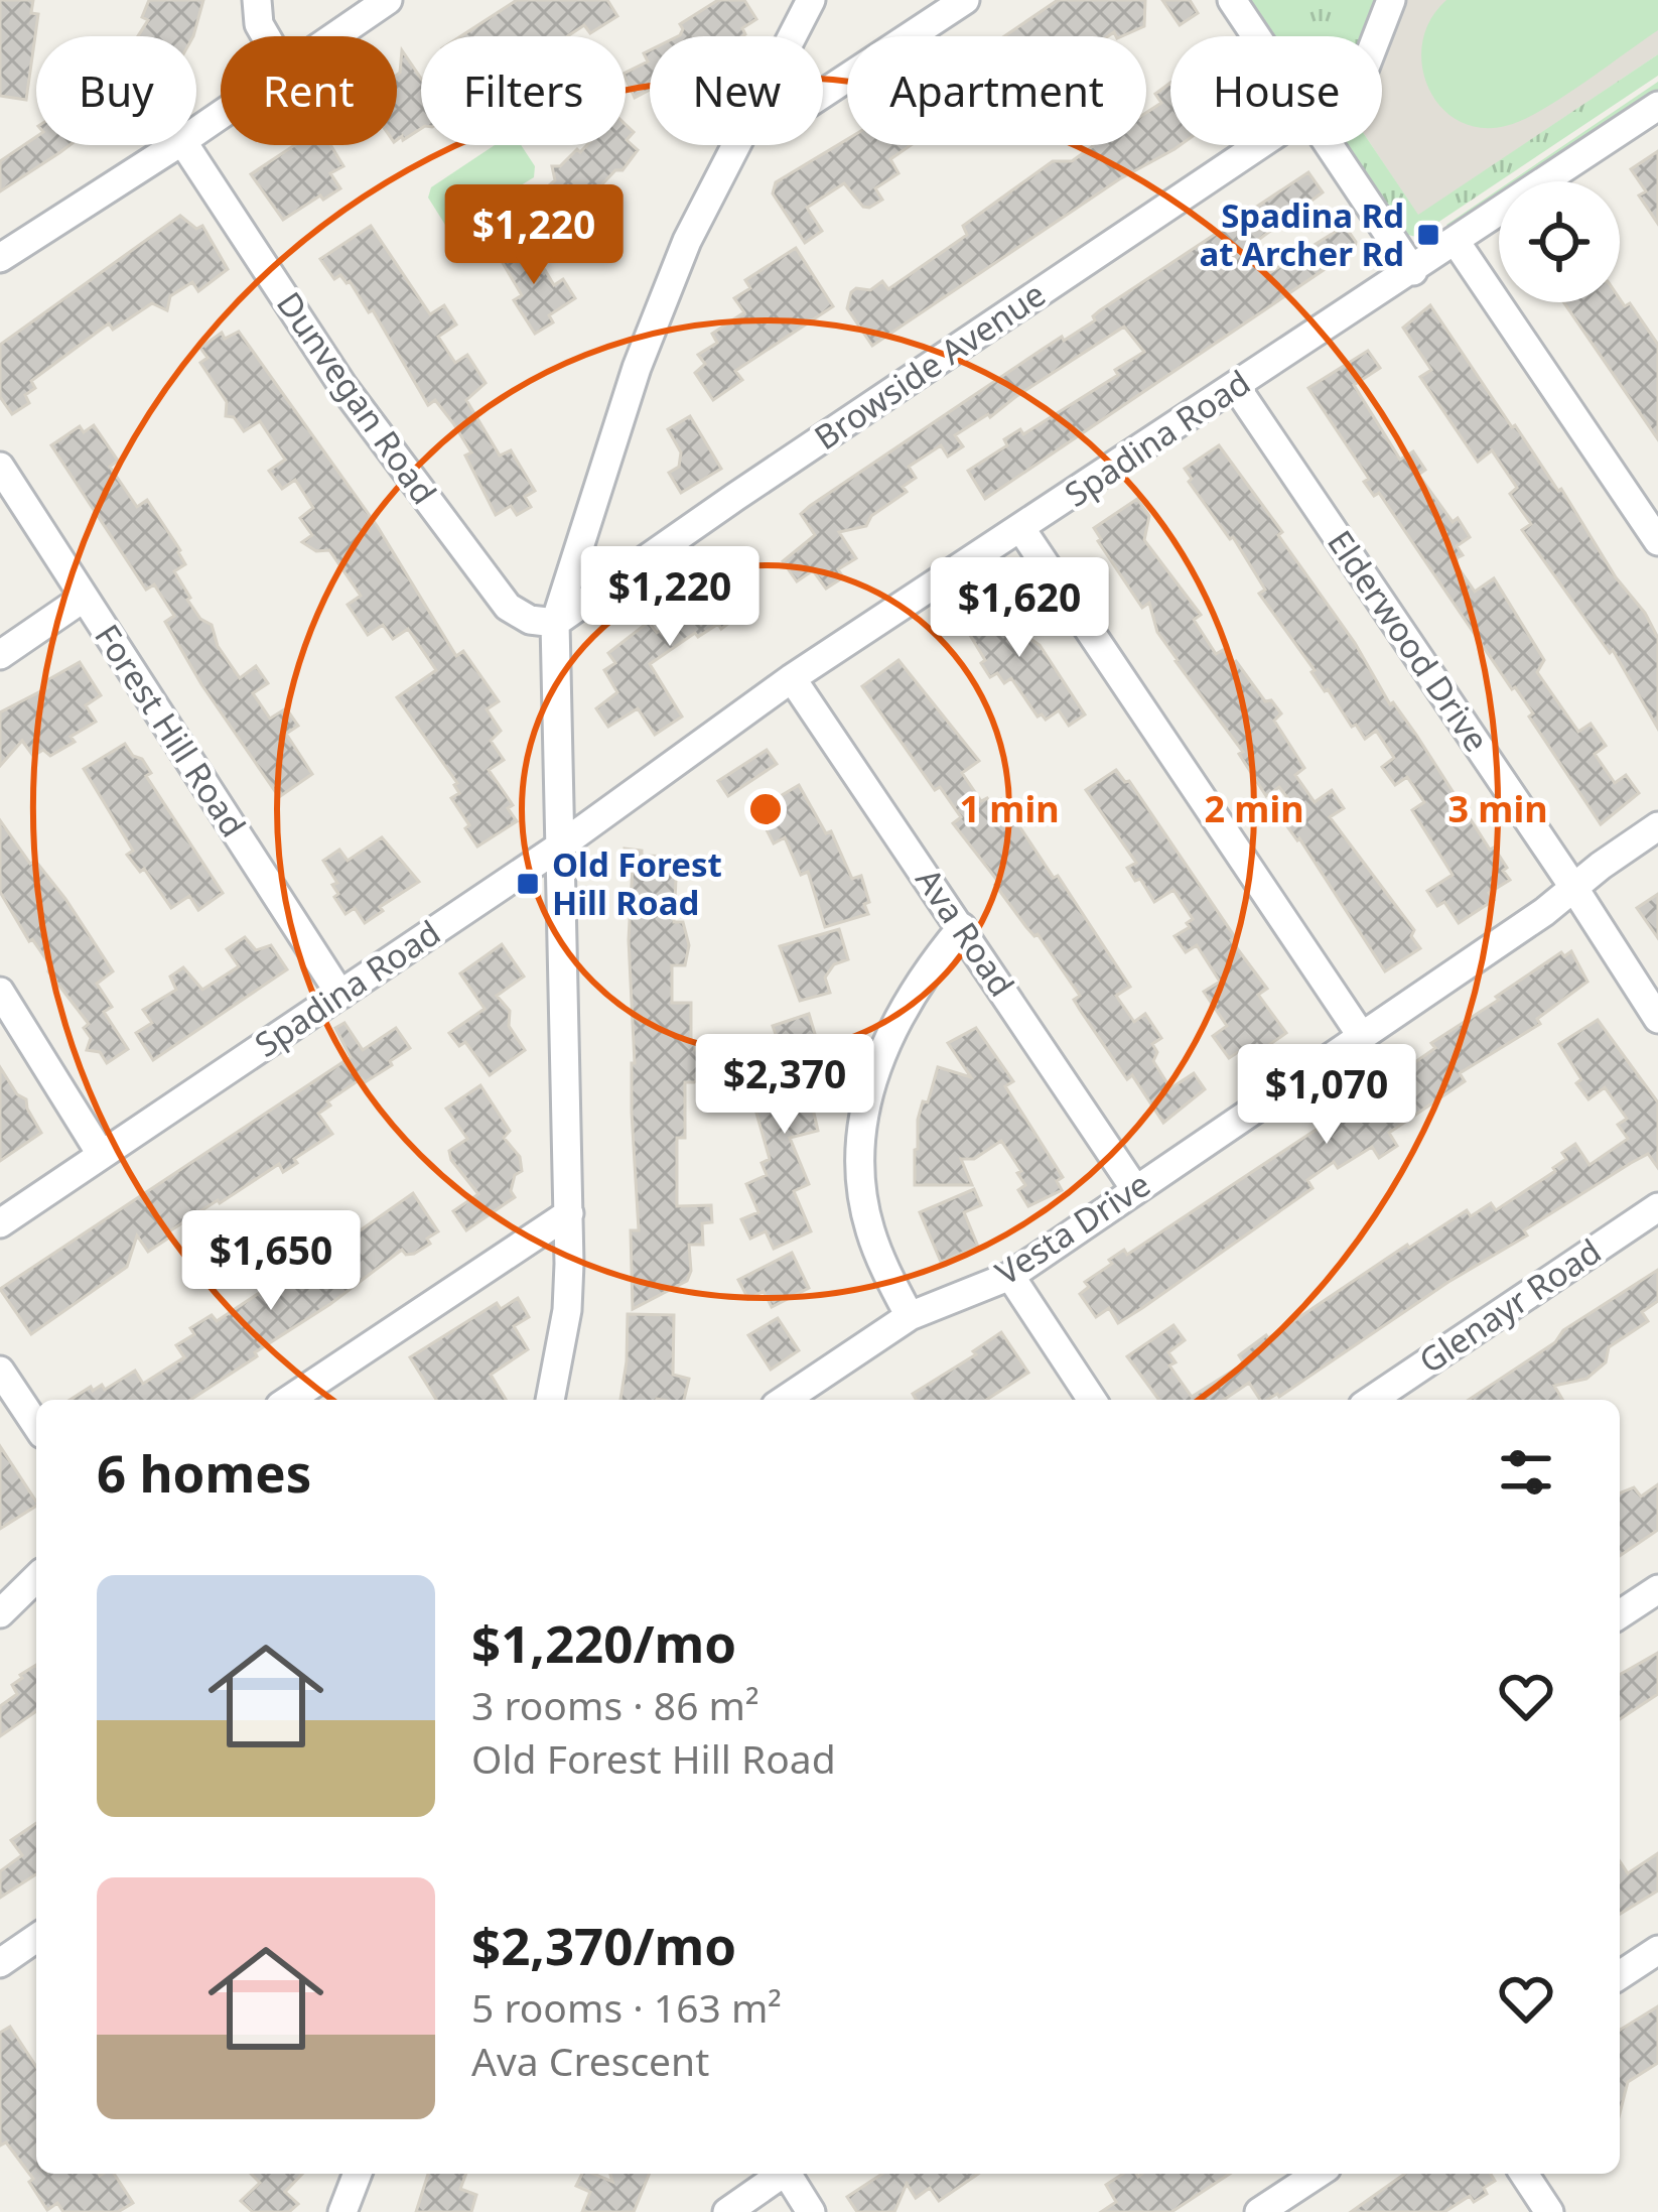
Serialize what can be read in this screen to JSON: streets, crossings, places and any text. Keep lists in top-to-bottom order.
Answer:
{
  "streets": {
    "street": [
      "Browside Avenue",
      "Dunvegan Road",
      "Spadina Road",
      "Elderwood Drive",
      "Forest Hill Road",
      "Ava Road",
      "Vesta Drive",
      "Glenayr Road"
    ]
  },
  "crossings": [
    ["Browside Avenue", "Dunvegan Road"],
    ["Spadina Road", "Elderwood Drive"],
    ["Spadina Road", "Forest Hill Road"],
    ["Spadina Road", "Ava Road"],
    ["Elderwood Drive", "Vesta Drive"],
    ["Ava Road", "Vesta Drive"]
  ],
  "places": {
    "transit": ["Spadina Rd at Archer Rd", "Old Forest Hill Road"]
  },
  "page": {
    "chip": [
      "Buy",
      "Rent",
      "Filters",
      "New",
      "Apartment",
      "House"
    ],
    "price": [
      "$1,220",
      "$1,220",
      "$1,620",
      "$2,370",
      "$1,070",
      "$1,650"
    ],
    "heading": "6 homes",
    "list": [
      {
        "name": "$1,220/mo",
        "note": "3 rooms · 86 m² · Old Forest Hill Road"
      },
      {
        "name": "$2,370/mo",
        "note": "5 rooms · 163 m² · Ava Crescent"
      }
    ]
  },
  "rings": ["1 min", "2 min", "3 min"]
}
